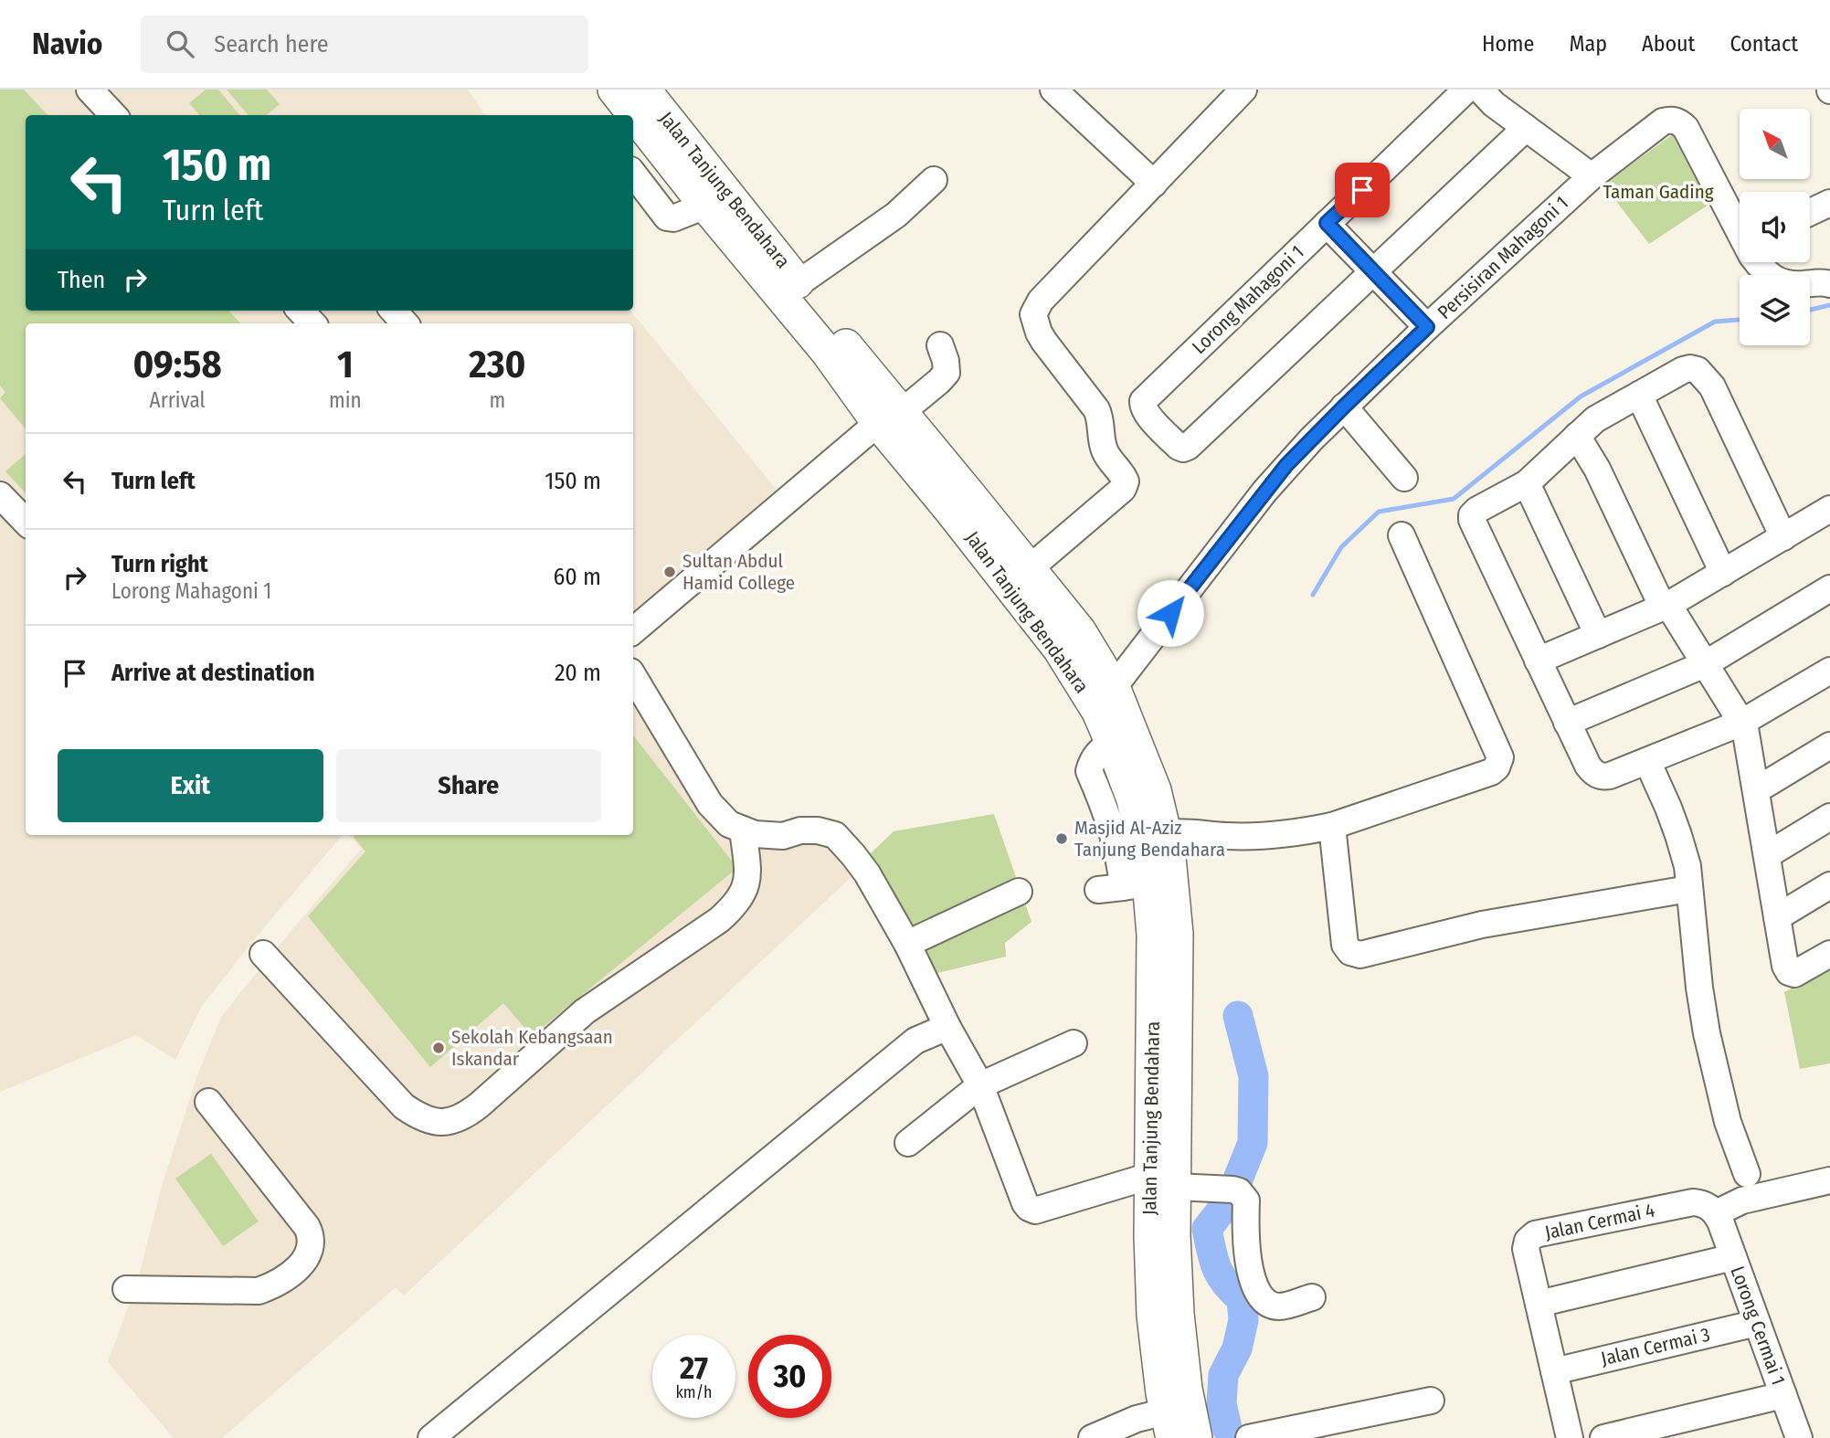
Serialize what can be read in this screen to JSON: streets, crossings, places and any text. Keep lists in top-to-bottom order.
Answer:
{
  "streets": {
    "main road": ["Jalan Tanjung Bendahara"],
    "street": [
      "Persisiran Mahagoni 1",
      "Lorong Mahagoni 1",
      "Jalan Cermai 4",
      "Lorong Cermai 1",
      "Jalan Cermai 3"
    ]
  },
  "crossings": [
    ["Jalan Tanjung Bendahara", "Persisiran Mahagoni 1"],
    ["Jalan Cermai 4", "Lorong Cermai 1"],
    ["Jalan Cermai 4", "Jalan Cermai 3"],
    ["Lorong Cermai 1", "Jalan Cermai 3"]
  ],
  "parks": ["Taman Gading"],
  "places": ["Sultan Abdul Hamid College", "Masjid Al-Aziz Tanjung Bendahara", "Sekolah Kebangsaan Iskandar"],
  "north": "top left",
  "page": {
    "header": "Navio",
    "search": "Search here",
    "nav": [
      "Home",
      "Map",
      "About",
      "Contact"
    ],
    "turn": ["150 m", "Turn left"],
    "then": "Then",
    "eta": [
      "09:58",
      "Arrival",
      "1",
      "min",
      "230",
      "m"
    ],
    "list": [
      {
        "name": "Turn left",
        "value": "150 m"
      },
      {
        "name": "Turn right",
        "note": "Lorong Mahagoni 1",
        "value": "60 m"
      },
      {
        "name": "Arrive at destination",
        "value": "20 m"
      }
    ],
    "buttons": ["Exit", "Share"],
    "speed": "27 km/h",
    "limit": "30"
  }
}
